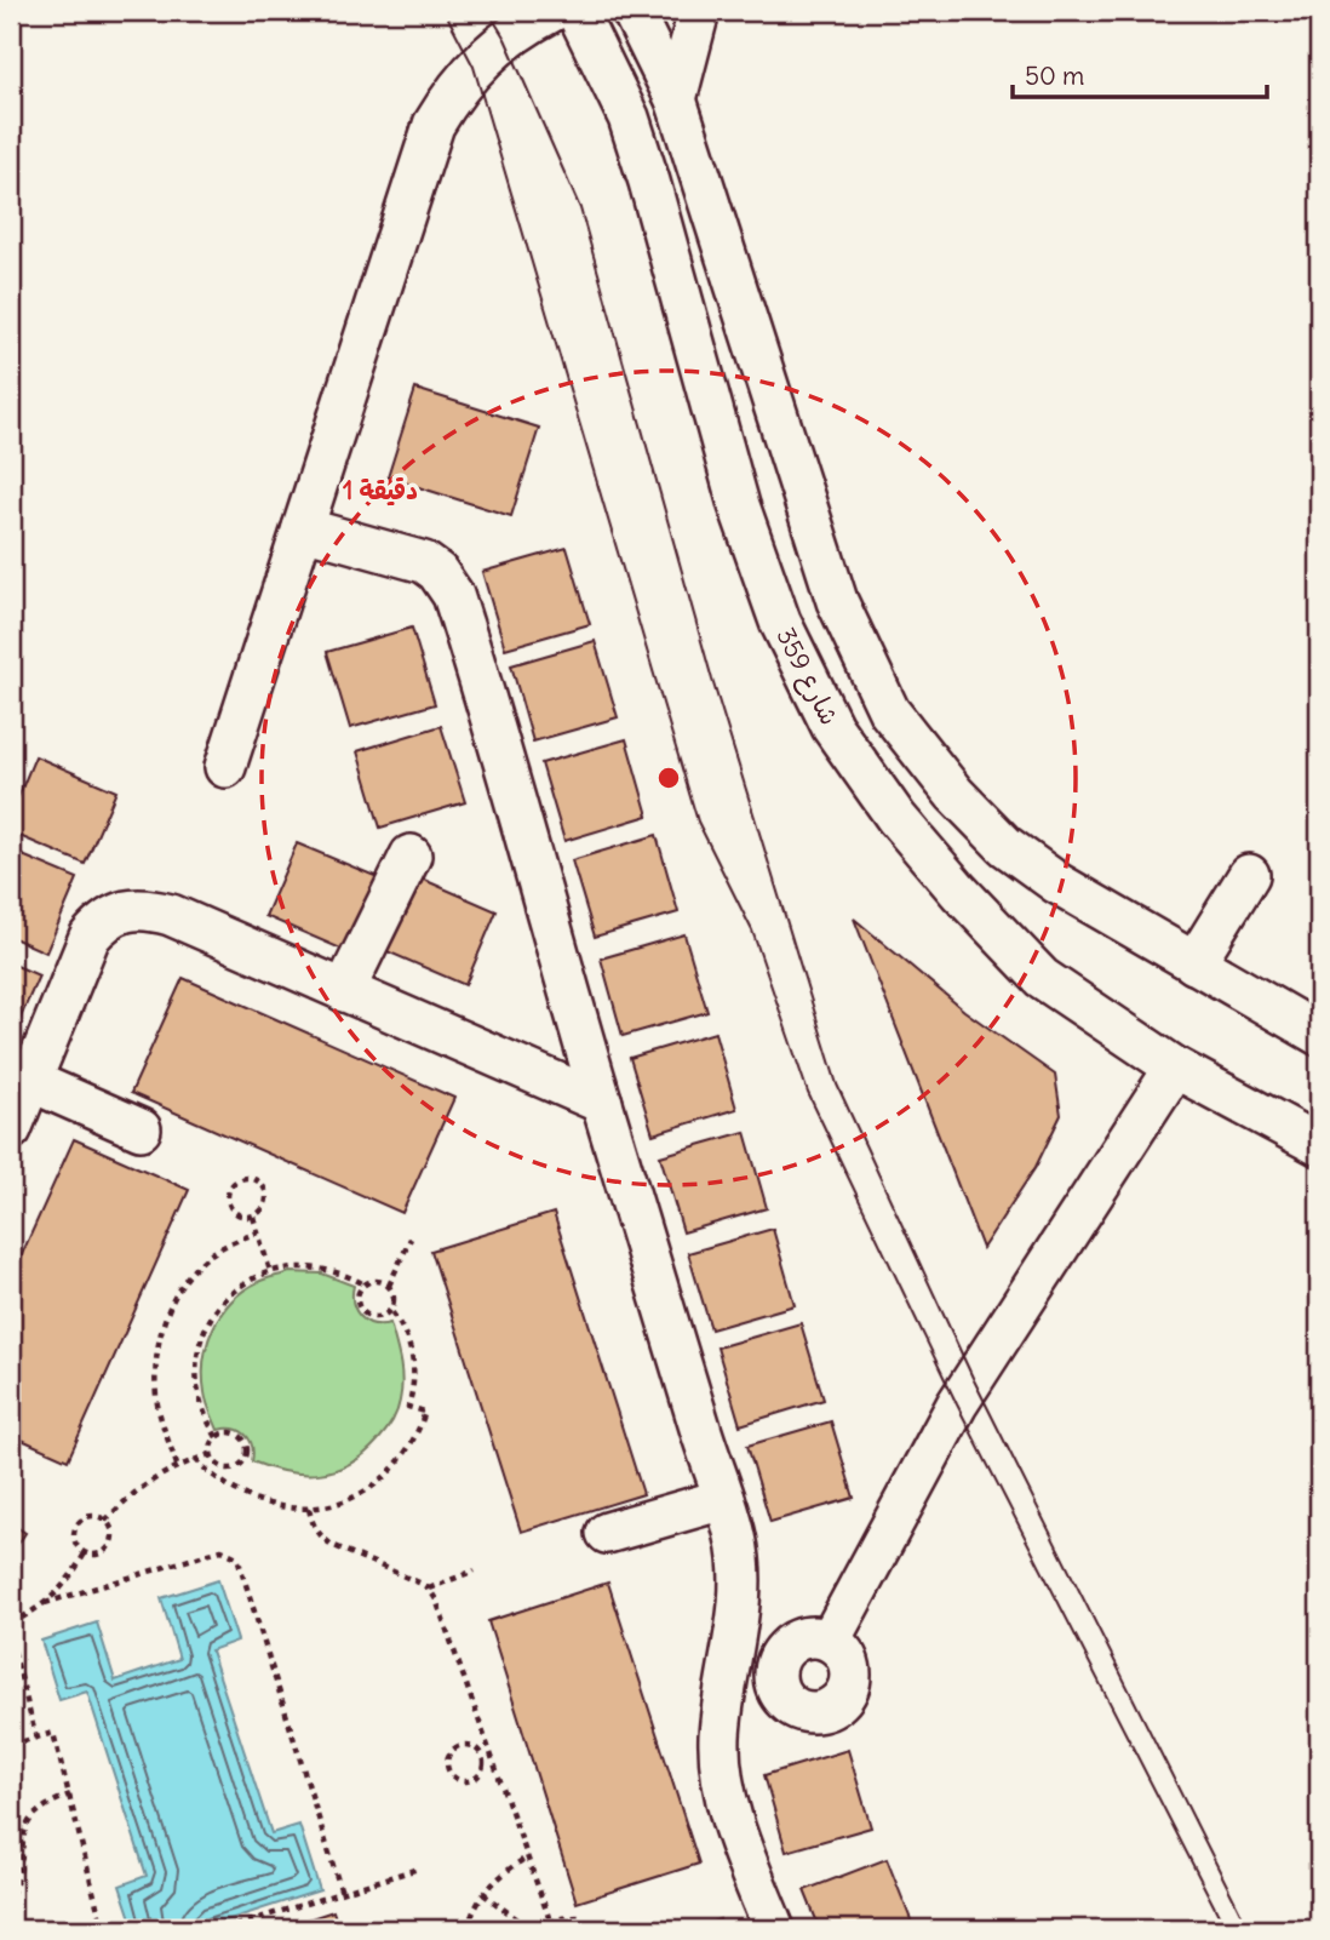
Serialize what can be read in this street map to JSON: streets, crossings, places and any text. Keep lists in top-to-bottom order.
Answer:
{
  "streets": {
    "street": ["شارع 359"]
  },
  "scale_bar": "50 m",
  "rings": ["1 دقيقة"]
}
